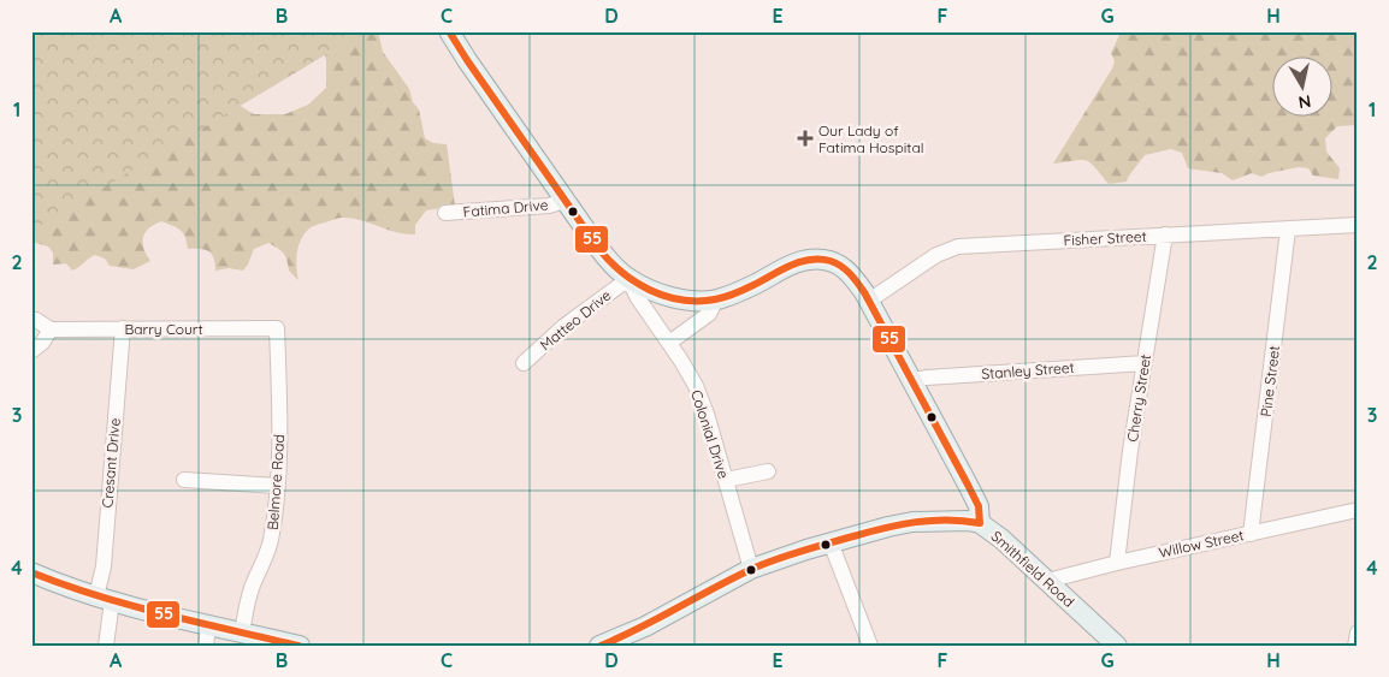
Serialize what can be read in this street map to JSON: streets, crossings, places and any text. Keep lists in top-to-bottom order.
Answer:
{
  "streets": {
    "main road": ["Smithfield Road"],
    "street": [
      "Fatima Drive",
      "Fisher Street",
      "Matteo Drive",
      "Barry Court",
      "Stanley Street",
      "Pine Street",
      "Cherry Street",
      "Colonial Drive",
      "Cresant Drive",
      "Belmore Road",
      "Willow Street"
    ]
  },
  "crossings": [
    ["Fisher Street", "Pine Street"],
    ["Fisher Street", "Cherry Street"],
    ["Matteo Drive", "Colonial Drive"],
    ["Barry Court", "Cresant Drive"],
    ["Barry Court", "Belmore Road"],
    ["Stanley Street", "Cherry Street"],
    ["Pine Street", "Willow Street"],
    ["Cherry Street", "Willow Street"],
    ["Colonial Drive", "Smithfield Road"],
    ["Willow Street", "Smithfield Road"]
  ],
  "places": {
    "health": ["Our Lady of Fatima Hospital"]
  },
  "lines": ["transit line 55"],
  "north": "bottom",
  "grid": {
    "columns": [
      "A",
      "B",
      "C",
      "D",
      "E",
      "F",
      "G",
      "H"
    ],
    "rows": [
      "1",
      "2",
      "3",
      "4"
    ]
  }
}
